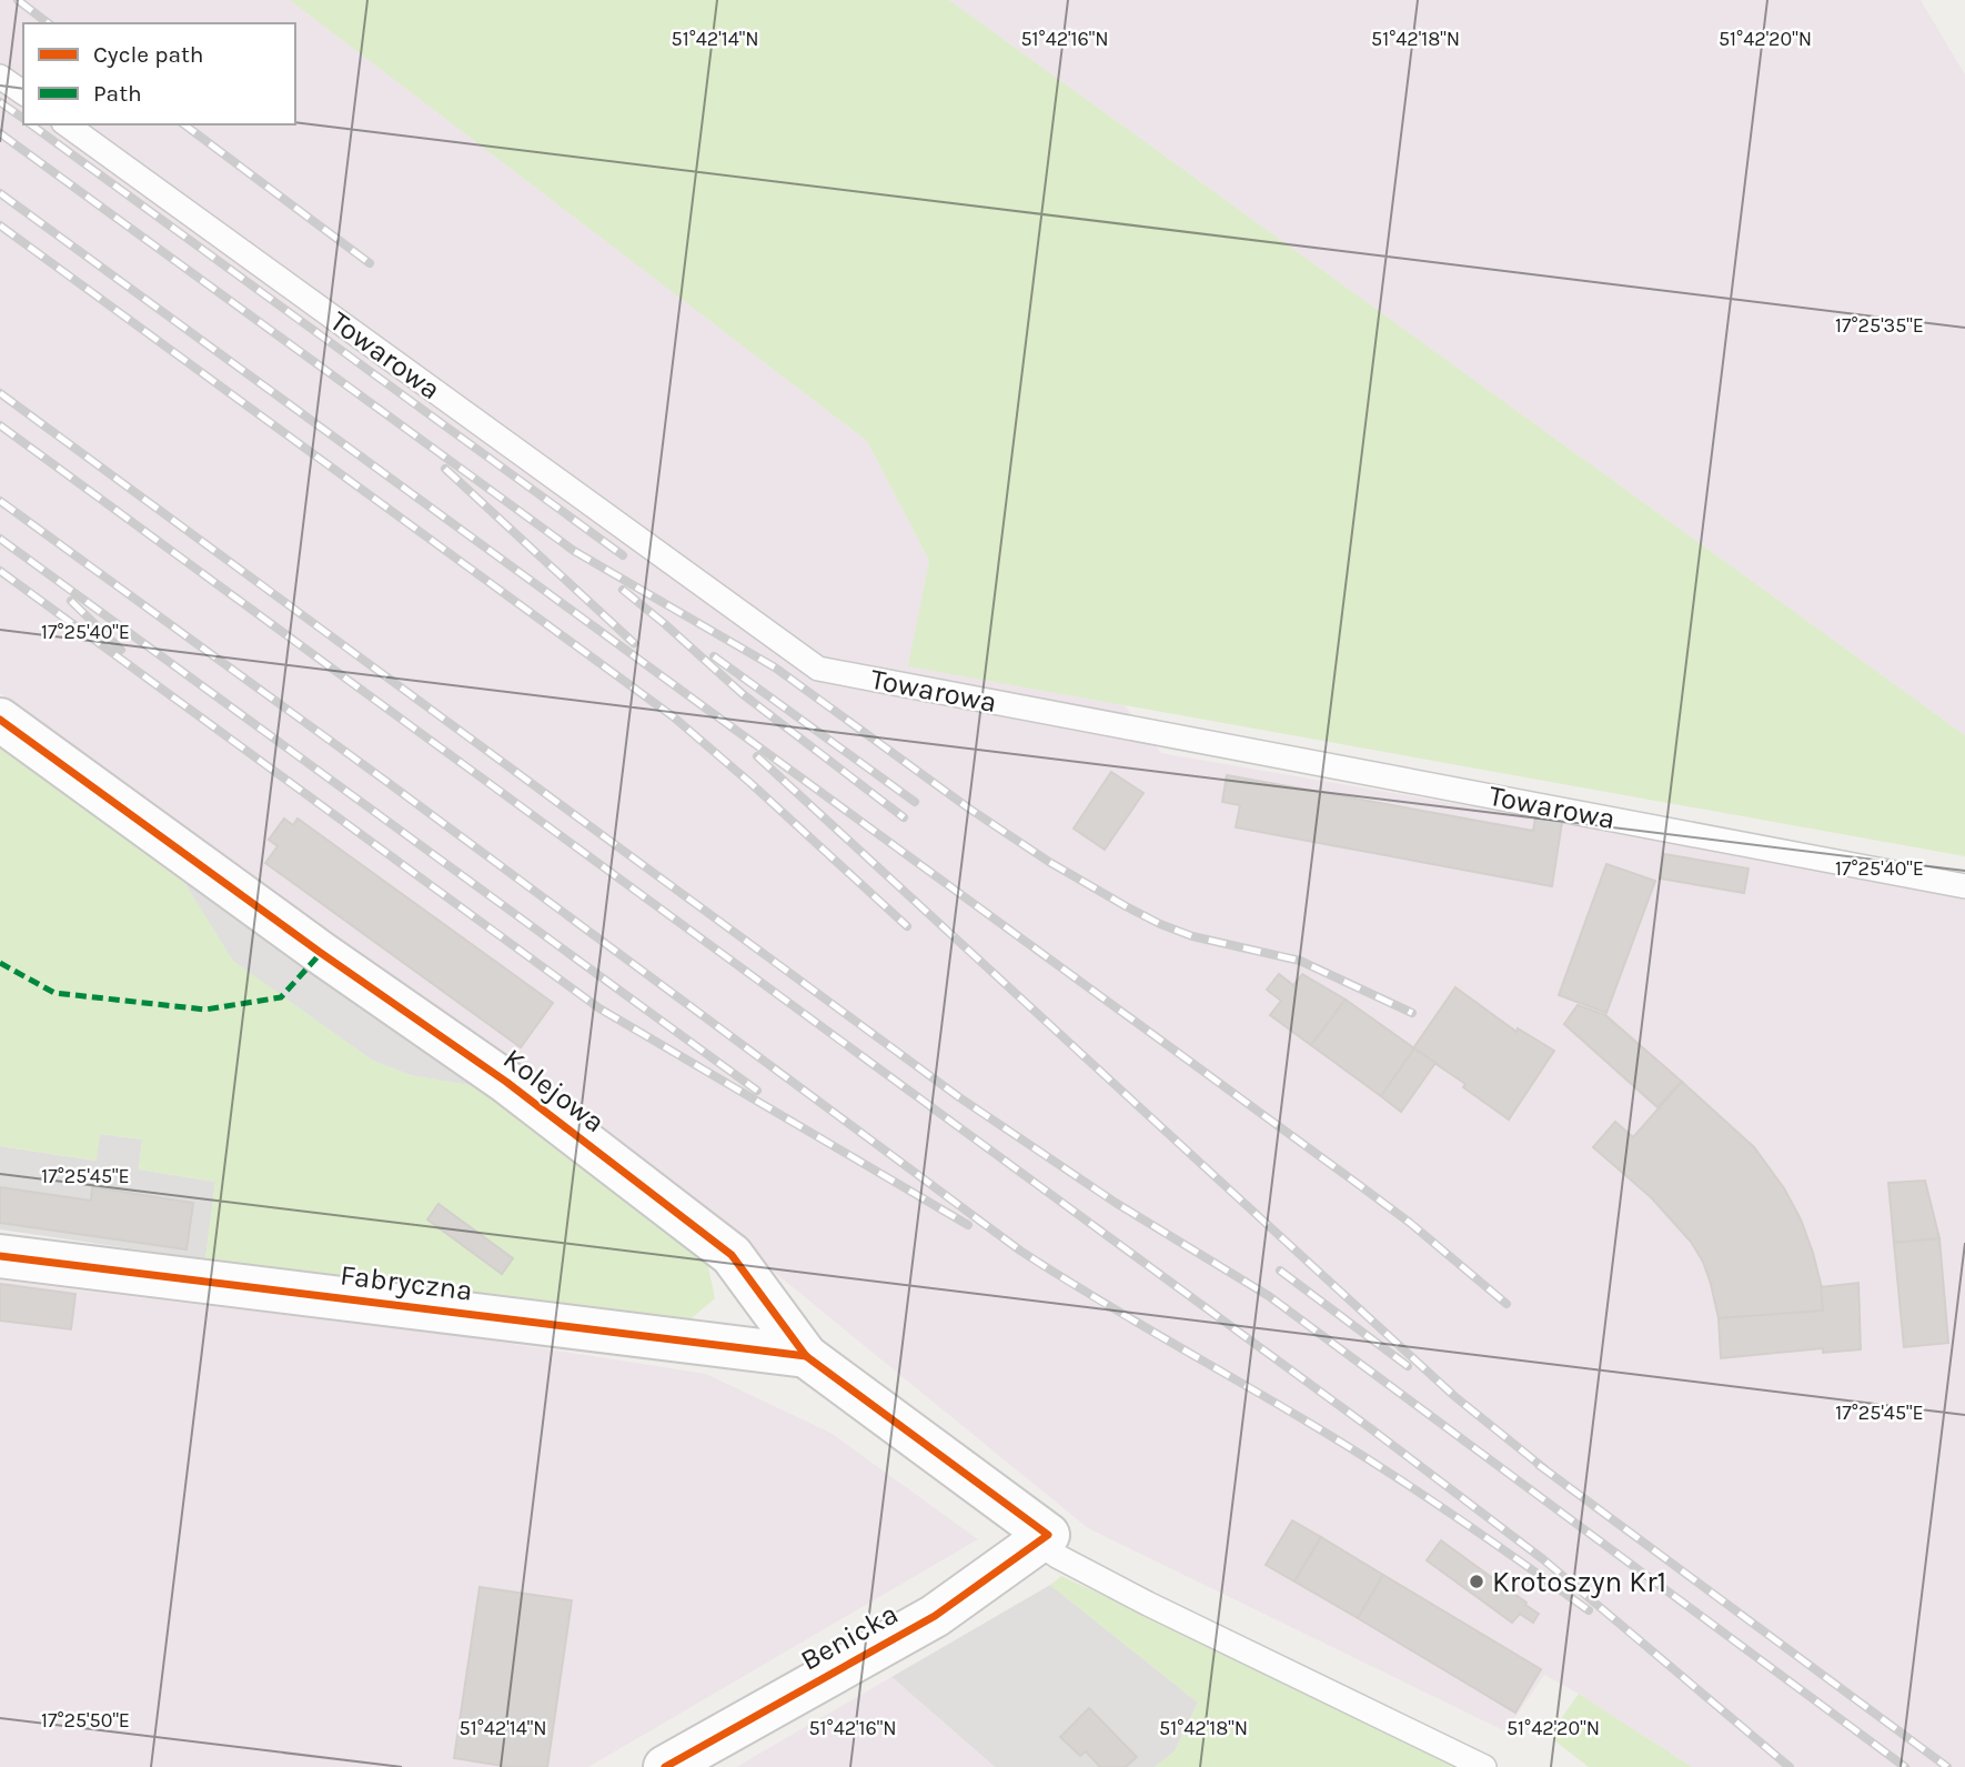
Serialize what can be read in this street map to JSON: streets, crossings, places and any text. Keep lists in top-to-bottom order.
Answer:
{
  "streets": {
    "street": ["Kolejowa", "Fabryczna", "Benicka"],
    "lane": ["Towarowa"]
  },
  "crossings": [
    ["Kolejowa", "Fabryczna"],
    ["Kolejowa", "Benicka"]
  ],
  "places": ["Krotoszyn Kr1"],
  "legend": ["Cycle path", "Path"],
  "coordinates": [
    "51°42'14\"N",
    "51°42'16\"N",
    "51°42'18\"N",
    "51°42'20\"N",
    "17°25'35\"E",
    "17°25'40\"E",
    "17°25'45\"E",
    "17°25'50\"E"
  ]
}
